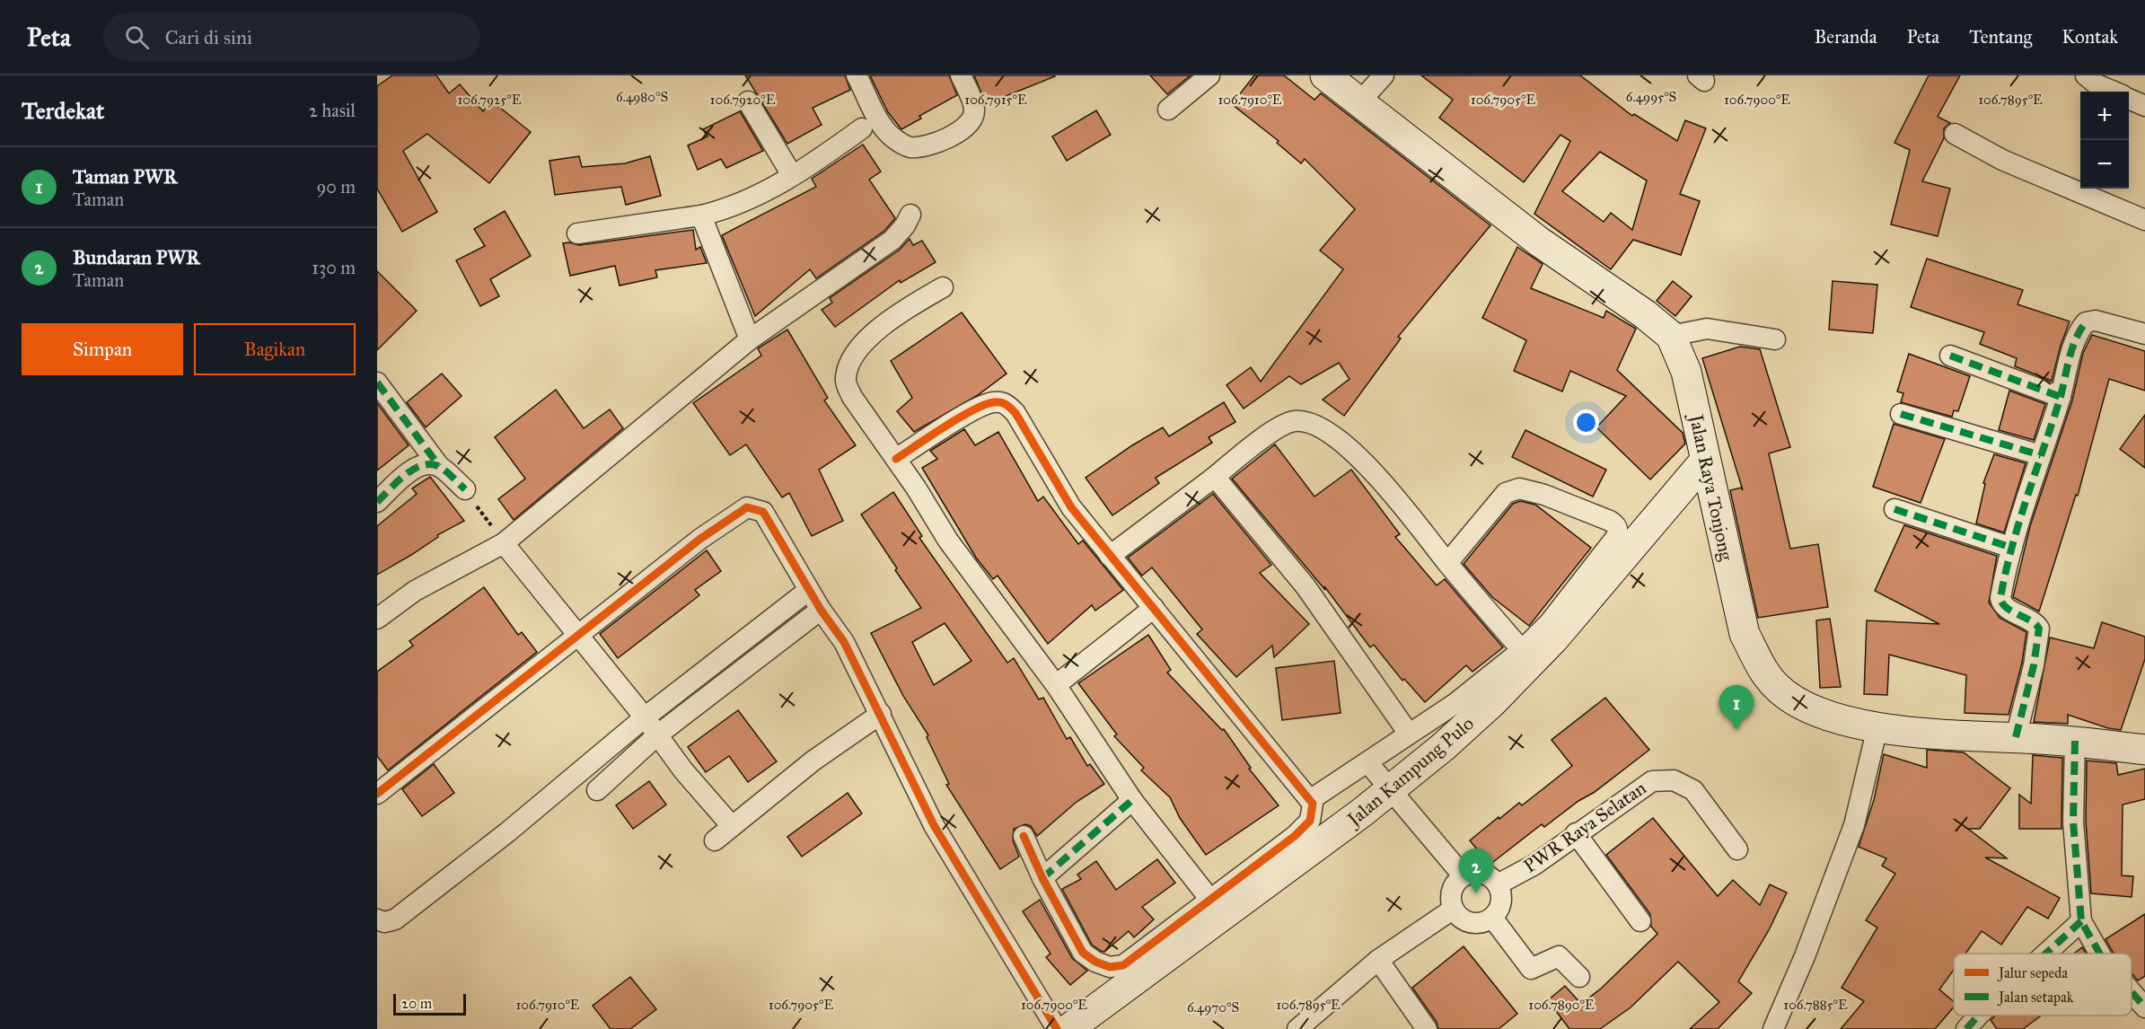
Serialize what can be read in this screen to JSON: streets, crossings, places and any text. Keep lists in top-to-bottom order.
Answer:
{
  "streets": {
    "main road": ["Jalan Raya Tonjong", "Jalan Kampung Pulo"],
    "street": ["PWR Raya Selatan"]
  },
  "crossings": [
    ["Jalan Raya Tonjong", "Jalan Kampung Pulo"]
  ],
  "legend": ["Jalur sepeda", "Jalan setapak"],
  "scale_bar": "20 m",
  "page": {
    "header": "Peta",
    "search": "Cari di sini",
    "nav": [
      "Beranda",
      "Peta",
      "Tentang",
      "Kontak"
    ],
    "heading": ["Terdekat", "2 hasil"],
    "map_buttons": ["+", "−"],
    "list": [
      {
        "mark": "1",
        "name": "Taman PWR",
        "note": "Taman",
        "value": "90 m"
      },
      {
        "mark": "2",
        "name": "Bundaran PWR",
        "note": "Taman",
        "value": "130 m"
      }
    ],
    "buttons": ["Simpan", "Bagikan"],
    "pins": ["1", "2"],
    "scale": "20 m"
  },
  "coordinates": [
    "6.4980°S",
    "6.4995°S",
    "106.7925°E",
    "106.7920°E",
    "106.7915°E",
    "106.7910°E",
    "106.7905°E",
    "106.7900°E",
    "106.7895°E",
    "106.7890°E",
    "106.7885°E",
    "6.4970°S"
  ]
}
